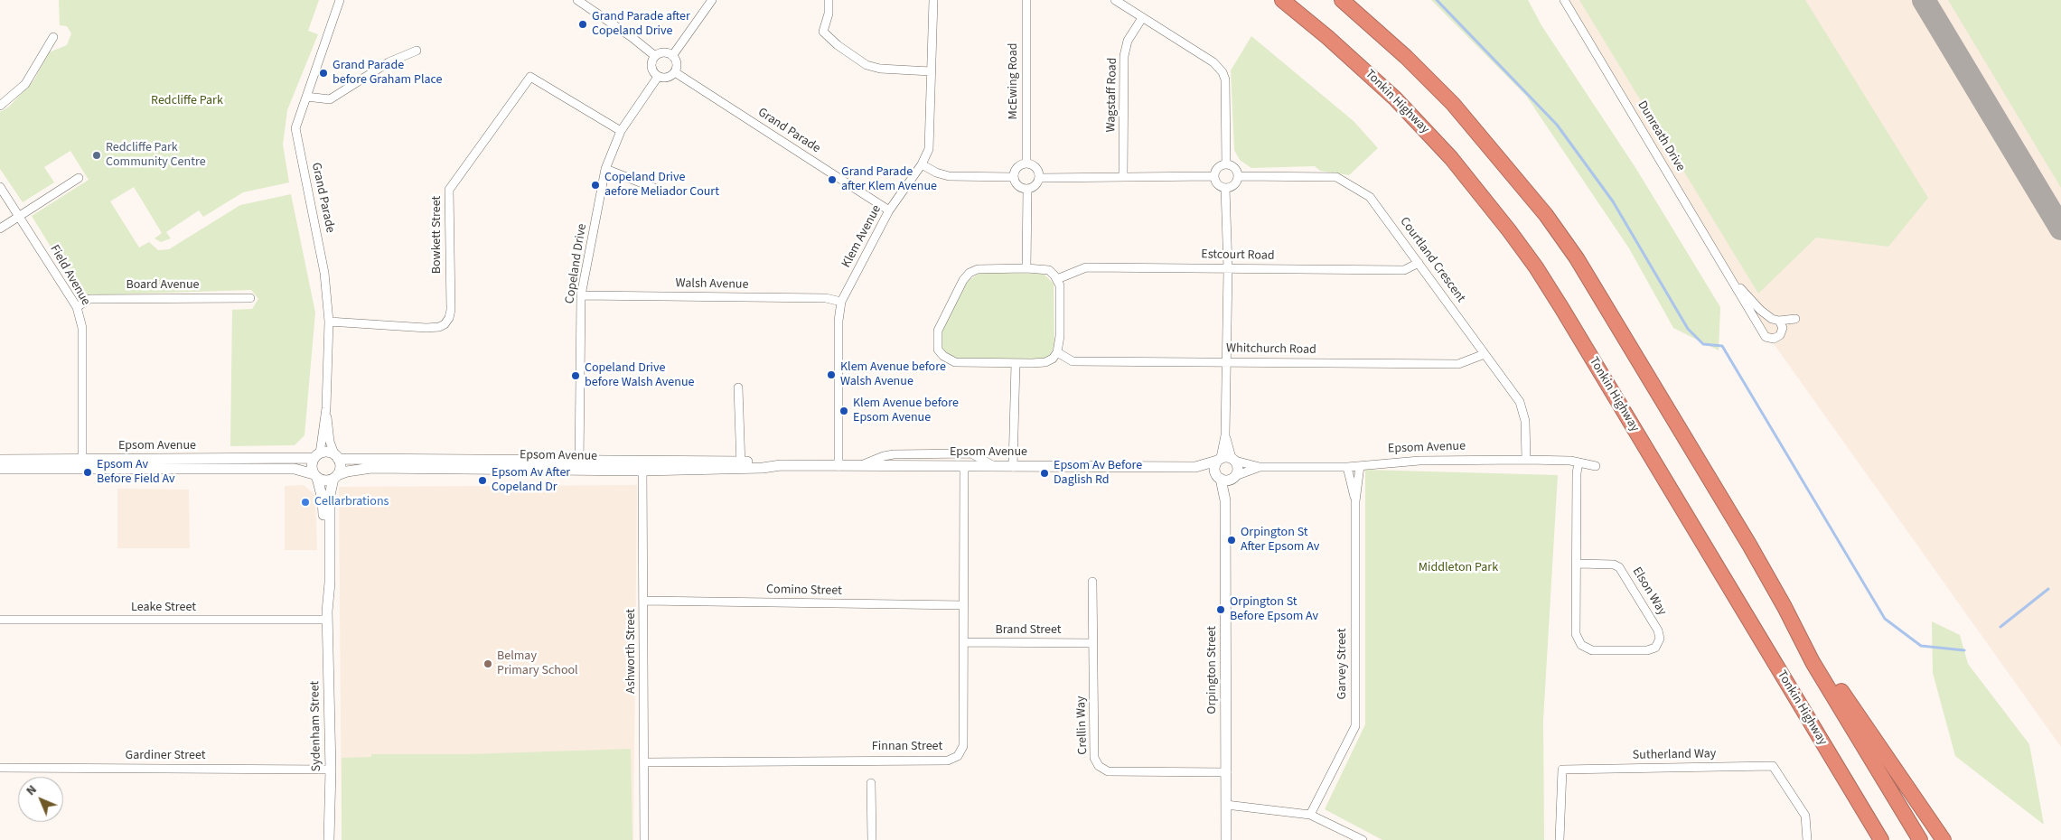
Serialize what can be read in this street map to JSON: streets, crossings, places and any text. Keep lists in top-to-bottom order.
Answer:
{
  "streets": {
    "highway": ["Tonkin Highway"],
    "street": [
      "McEwing Road",
      "Wagstaff Road",
      "Grand Parade",
      "Dunreath Drive",
      "Bowkett Street",
      "Klem Avenue",
      "Estcourt Road",
      "Courtland Crescent",
      "Copeland Drive",
      "Field Avenue",
      "Walsh Avenue",
      "Board Avenue",
      "Whitchurch Road",
      "Epsom Avenue",
      "Comino Street",
      "Elson Way",
      "Leake Street",
      "Brand Street",
      "Ashworth Street",
      "Garvey Street",
      "Orpington Street",
      "Crellin Way",
      "Sydenham Street",
      "Finnan Street",
      "Sutherland Way",
      "Gardiner Street"
    ]
  },
  "crossings": [
    ["Grand Parade", "Bowkett Street"],
    ["Grand Parade", "Klem Avenue"],
    ["Grand Parade", "Copeland Drive"],
    ["Grand Parade", "Epsom Avenue"],
    ["Grand Parade", "Sydenham Street"],
    ["Bowkett Street", "Copeland Drive"],
    ["Klem Avenue", "Walsh Avenue"],
    ["Klem Avenue", "Epsom Avenue"],
    ["Estcourt Road", "Courtland Crescent"],
    ["Estcourt Road", "Whitchurch Road"],
    ["Courtland Crescent", "Whitchurch Road"],
    ["Courtland Crescent", "Epsom Avenue"],
    ["Copeland Drive", "Walsh Avenue"],
    ["Copeland Drive", "Epsom Avenue"],
    ["Field Avenue", "Board Avenue"],
    ["Field Avenue", "Epsom Avenue"],
    ["Epsom Avenue", "Elson Way"],
    ["Epsom Avenue", "Ashworth Street"],
    ["Epsom Avenue", "Garvey Street"],
    ["Epsom Avenue", "Orpington Street"],
    ["Epsom Avenue", "Sydenham Street"],
    ["Epsom Avenue", "Finnan Street"],
    ["Comino Street", "Ashworth Street"],
    ["Comino Street", "Finnan Street"],
    ["Leake Street", "Sydenham Street"],
    ["Brand Street", "Crellin Way"],
    ["Brand Street", "Finnan Street"],
    ["Ashworth Street", "Finnan Street"],
    ["Orpington Street", "Crellin Way"],
    ["Sydenham Street", "Gardiner Street"]
  ],
  "parks": ["Redcliffe Park", "Middleton Park"],
  "places": [
    "Grand Parade after Copeland Drive",
    "Grand Parade before Graham Place",
    "Redcliffe Park Community Centre",
    "Grand Parade after Klem Avenue",
    "Copeland Drive aefore Meliador Court",
    "Klem Avenue before Walsh Avenue",
    "Copeland Drive before Walsh Avenue",
    "Klem Avenue before Epsom Avenue",
    "Epsom Av Before Field Av",
    "Epsom Av Before Daglish Rd",
    "Epsom Av After Copeland Dr",
    "Cellarbrations",
    "Orpington St After Epsom Av",
    "Orpington St Before Epsom Av",
    "Belmay Primary School"
  ],
  "north": "top left"
}
